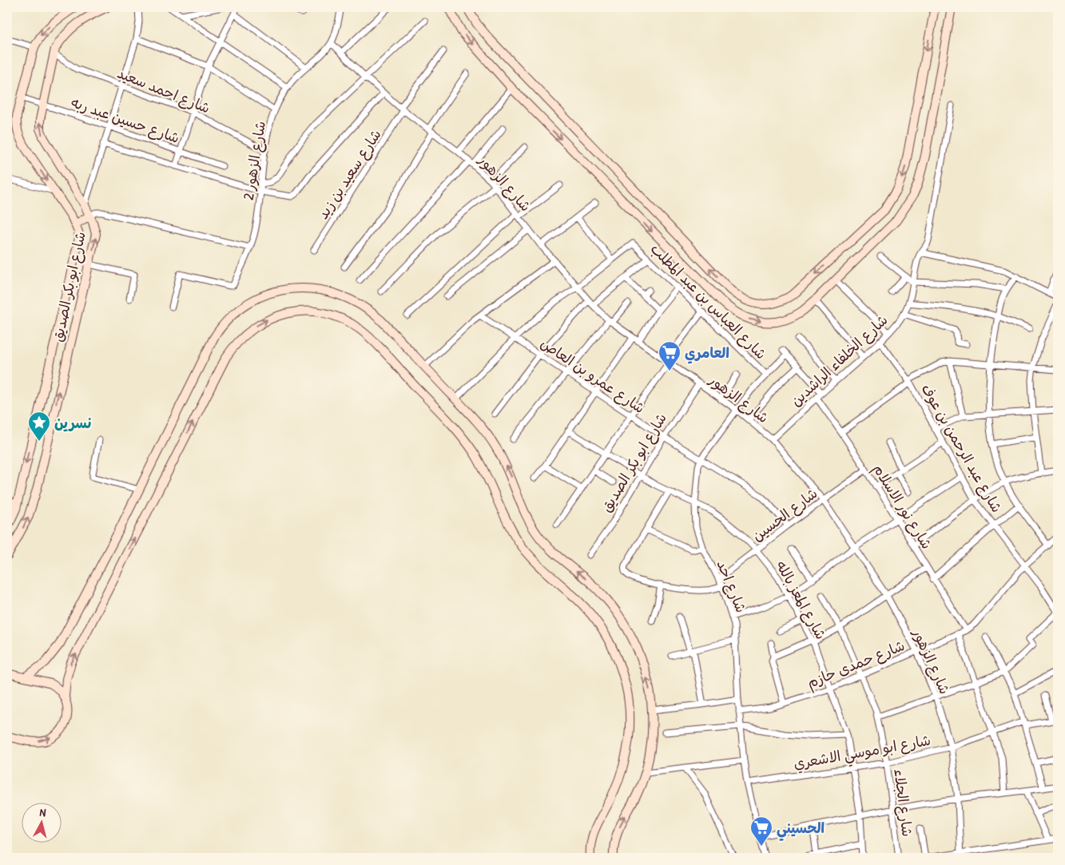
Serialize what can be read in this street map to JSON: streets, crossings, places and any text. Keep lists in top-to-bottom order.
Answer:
{
  "streets": {
    "street": [
      "شارع احمد سعيد",
      "شارع حسين عبد ربه",
      "شارع الزهور 2",
      "شارع سعيد بن زيد",
      "شارع الزهور",
      "شارع ابو بكر الصديق",
      "شارع العباس بن عبد المطلب",
      "شارع الخلفاء الراشدين",
      "شارع عمرو بن العاص",
      "شارع عبد الرحمن بن عوف",
      "شارع نور الاسلام",
      "شارع الحسين",
      "شارع احد",
      "شارع المعز بالله",
      "شارع حمدى حازم",
      "شارع ابو موسي الاشعري",
      "شارع الجلاء"
    ]
  },
  "crossings": [
    ["شارع احمد سعيد", "شارع الزهور 2"],
    ["شارع احمد سعيد", "شارع ابو بكر الصديق"],
    ["شارع حسين عبد ربه", "شارع ابو بكر الصديق"],
    ["شارع الزهور 2", "شارع الزهور"],
    ["شارع سعيد بن زيد", "شارع الزهور"],
    ["شارع الزهور", "شارع ابو بكر الصديق"],
    ["شارع الزهور", "شارع العباس بن عبد المطلب"],
    ["شارع الزهور", "شارع الخلفاء الراشدين"],
    ["شارع الزهور", "شارع الحسين"],
    ["شارع الزهور", "شارع احد"],
    ["شارع الزهور", "شارع حمدى حازم"],
    ["شارع الزهور", "شارع ابو موسي الاشعري"],
    ["شارع ابو بكر الصديق", "شارع عمرو بن العاص"],
    ["شارع ابو بكر الصديق", "شارع المعز بالله"],
    ["شارع العباس بن عبد المطلب", "شارع عمرو بن العاص"],
    ["شارع العباس بن عبد المطلب", "شارع احد"],
    ["شارع الخلفاء الراشدين", "شارع عبد الرحمن بن عوف"],
    ["شارع الخلفاء الراشدين", "شارع نور الاسلام"],
    ["شارع عمرو بن العاص", "شارع الحسين"],
    ["شارع عمرو بن العاص", "شارع احد"],
    ["شارع عبد الرحمن بن عوف", "شارع حمدى حازم"],
    ["شارع نور الاسلام", "شارع الحسين"],
    ["شارع نور الاسلام", "شارع حمدى حازم"],
    ["شارع الحسين", "شارع احد"],
    ["شارع الحسين", "شارع المعز بالله"],
    ["شارع احد", "شارع المعز بالله"],
    ["شارع احد", "شارع حمدى حازم"],
    ["شارع احد", "شارع ابو موسي الاشعري"],
    ["شارع المعز بالله", "شارع حمدى حازم"],
    ["شارع المعز بالله", "شارع ابو موسي الاشعري"],
    ["شارع حمدى حازم", "شارع الجلاء"],
    ["شارع ابو موسي الاشعري", "شارع الجلاء"]
  ],
  "places": {
    "supermarket": ["العامري", "الحسيني"],
    "place": ["نسرين"]
  },
  "north": "top"
}
